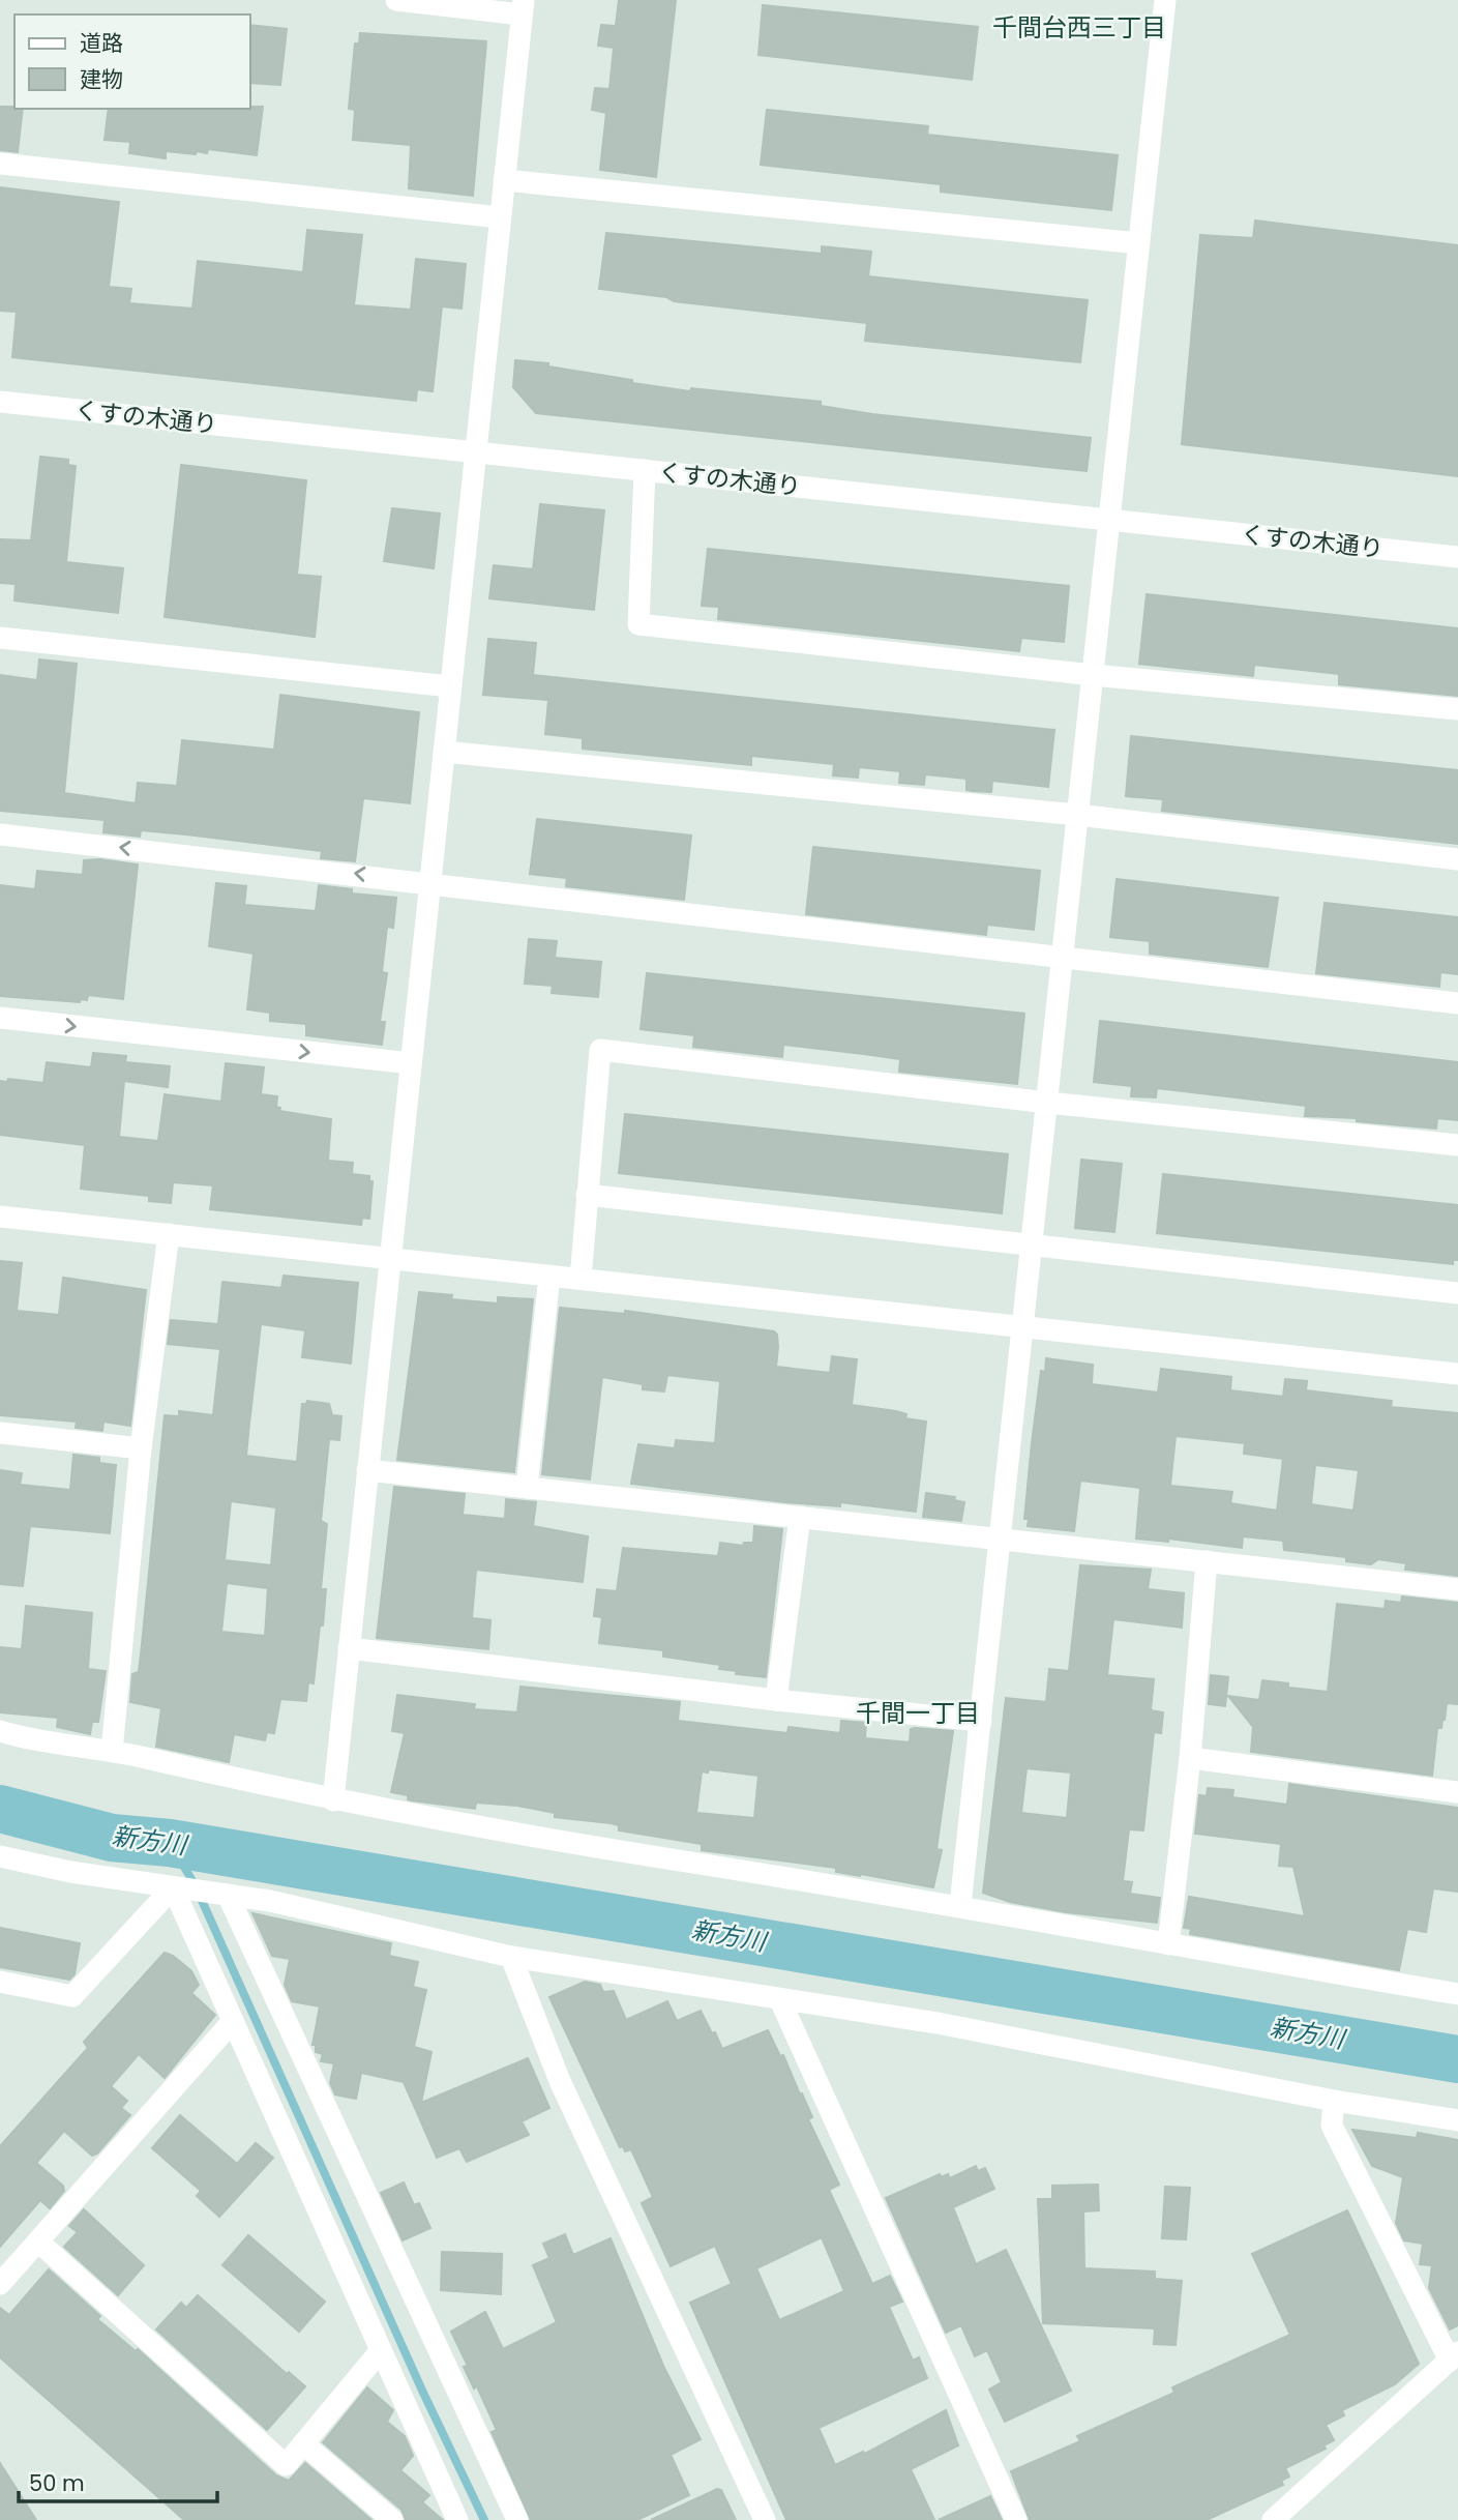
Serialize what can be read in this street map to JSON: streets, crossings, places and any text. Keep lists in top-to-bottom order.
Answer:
{
  "streets": {
    "street": ["くすの木通り"]
  },
  "districts": ["千間台西三丁目", "千間一丁目"],
  "water": ["新方川"],
  "legend": ["道路", "建物"],
  "scale_bar": "50 m"
}
